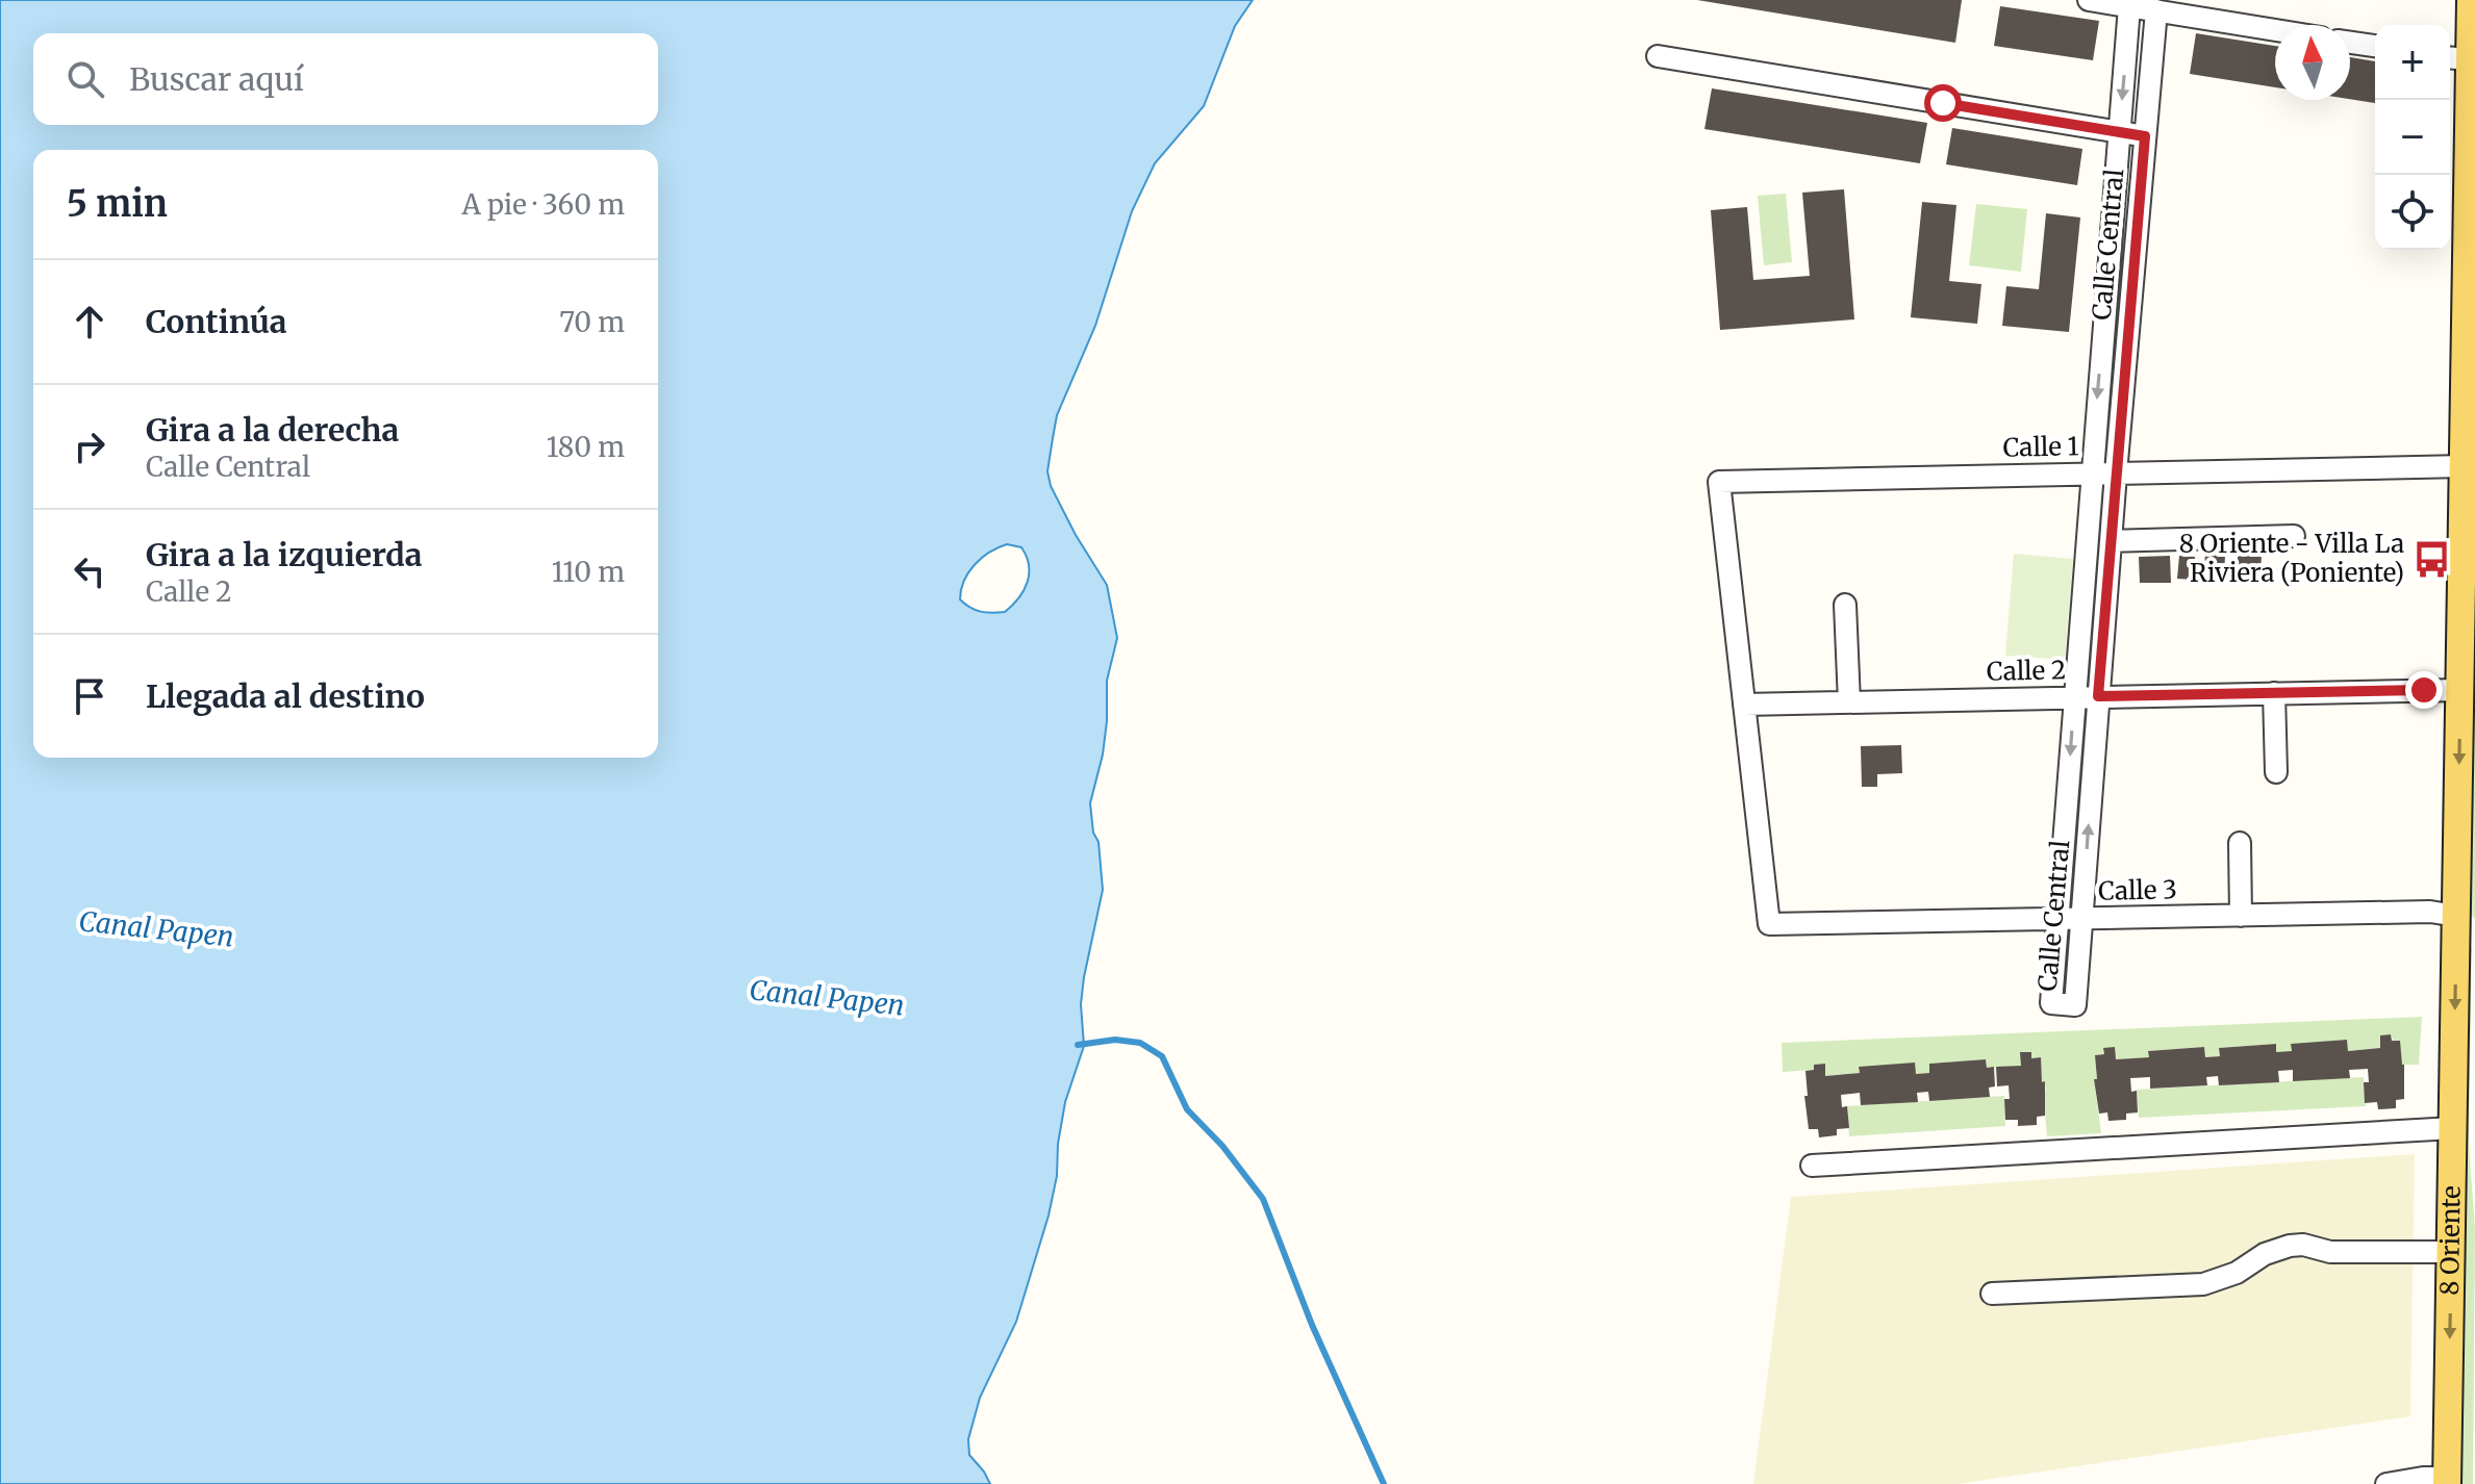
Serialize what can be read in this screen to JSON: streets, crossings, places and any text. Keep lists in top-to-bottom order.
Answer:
{
  "streets": {
    "main road": ["8 Oriente"],
    "street": [
      "Calle Central",
      "Calle 1",
      "Calle 2",
      "Calle 3"
    ]
  },
  "crossings": [
    ["Calle Central", "Calle 1"],
    ["Calle Central", "Calle 2"],
    ["Calle Central", "Calle 3"],
    ["Calle 1", "Calle 2"],
    ["Calle 1", "Calle 3"],
    ["Calle 1", "8 Oriente"],
    ["Calle 2", "Calle 3"],
    ["Calle 2", "8 Oriente"],
    ["Calle 3", "8 Oriente"]
  ],
  "one_way": ["8 Oriente"],
  "water": ["Canal Papen"],
  "places": {
    "bus stop": ["8 Oriente - Villa La Riviera (Poniente)"]
  },
  "north": "top",
  "page": {
    "map_buttons": ["+", "−"],
    "search": "Buscar aquí",
    "heading": ["5 min", "A pie · 360 m"],
    "list": [
      ["Continúa", "70 m"],
      ["Gira a la derecha", "Calle Central", "180 m"],
      ["Gira a la izquierda", "Calle 2", "110 m"],
      "Llegada al destino"
    ]
  }
}
